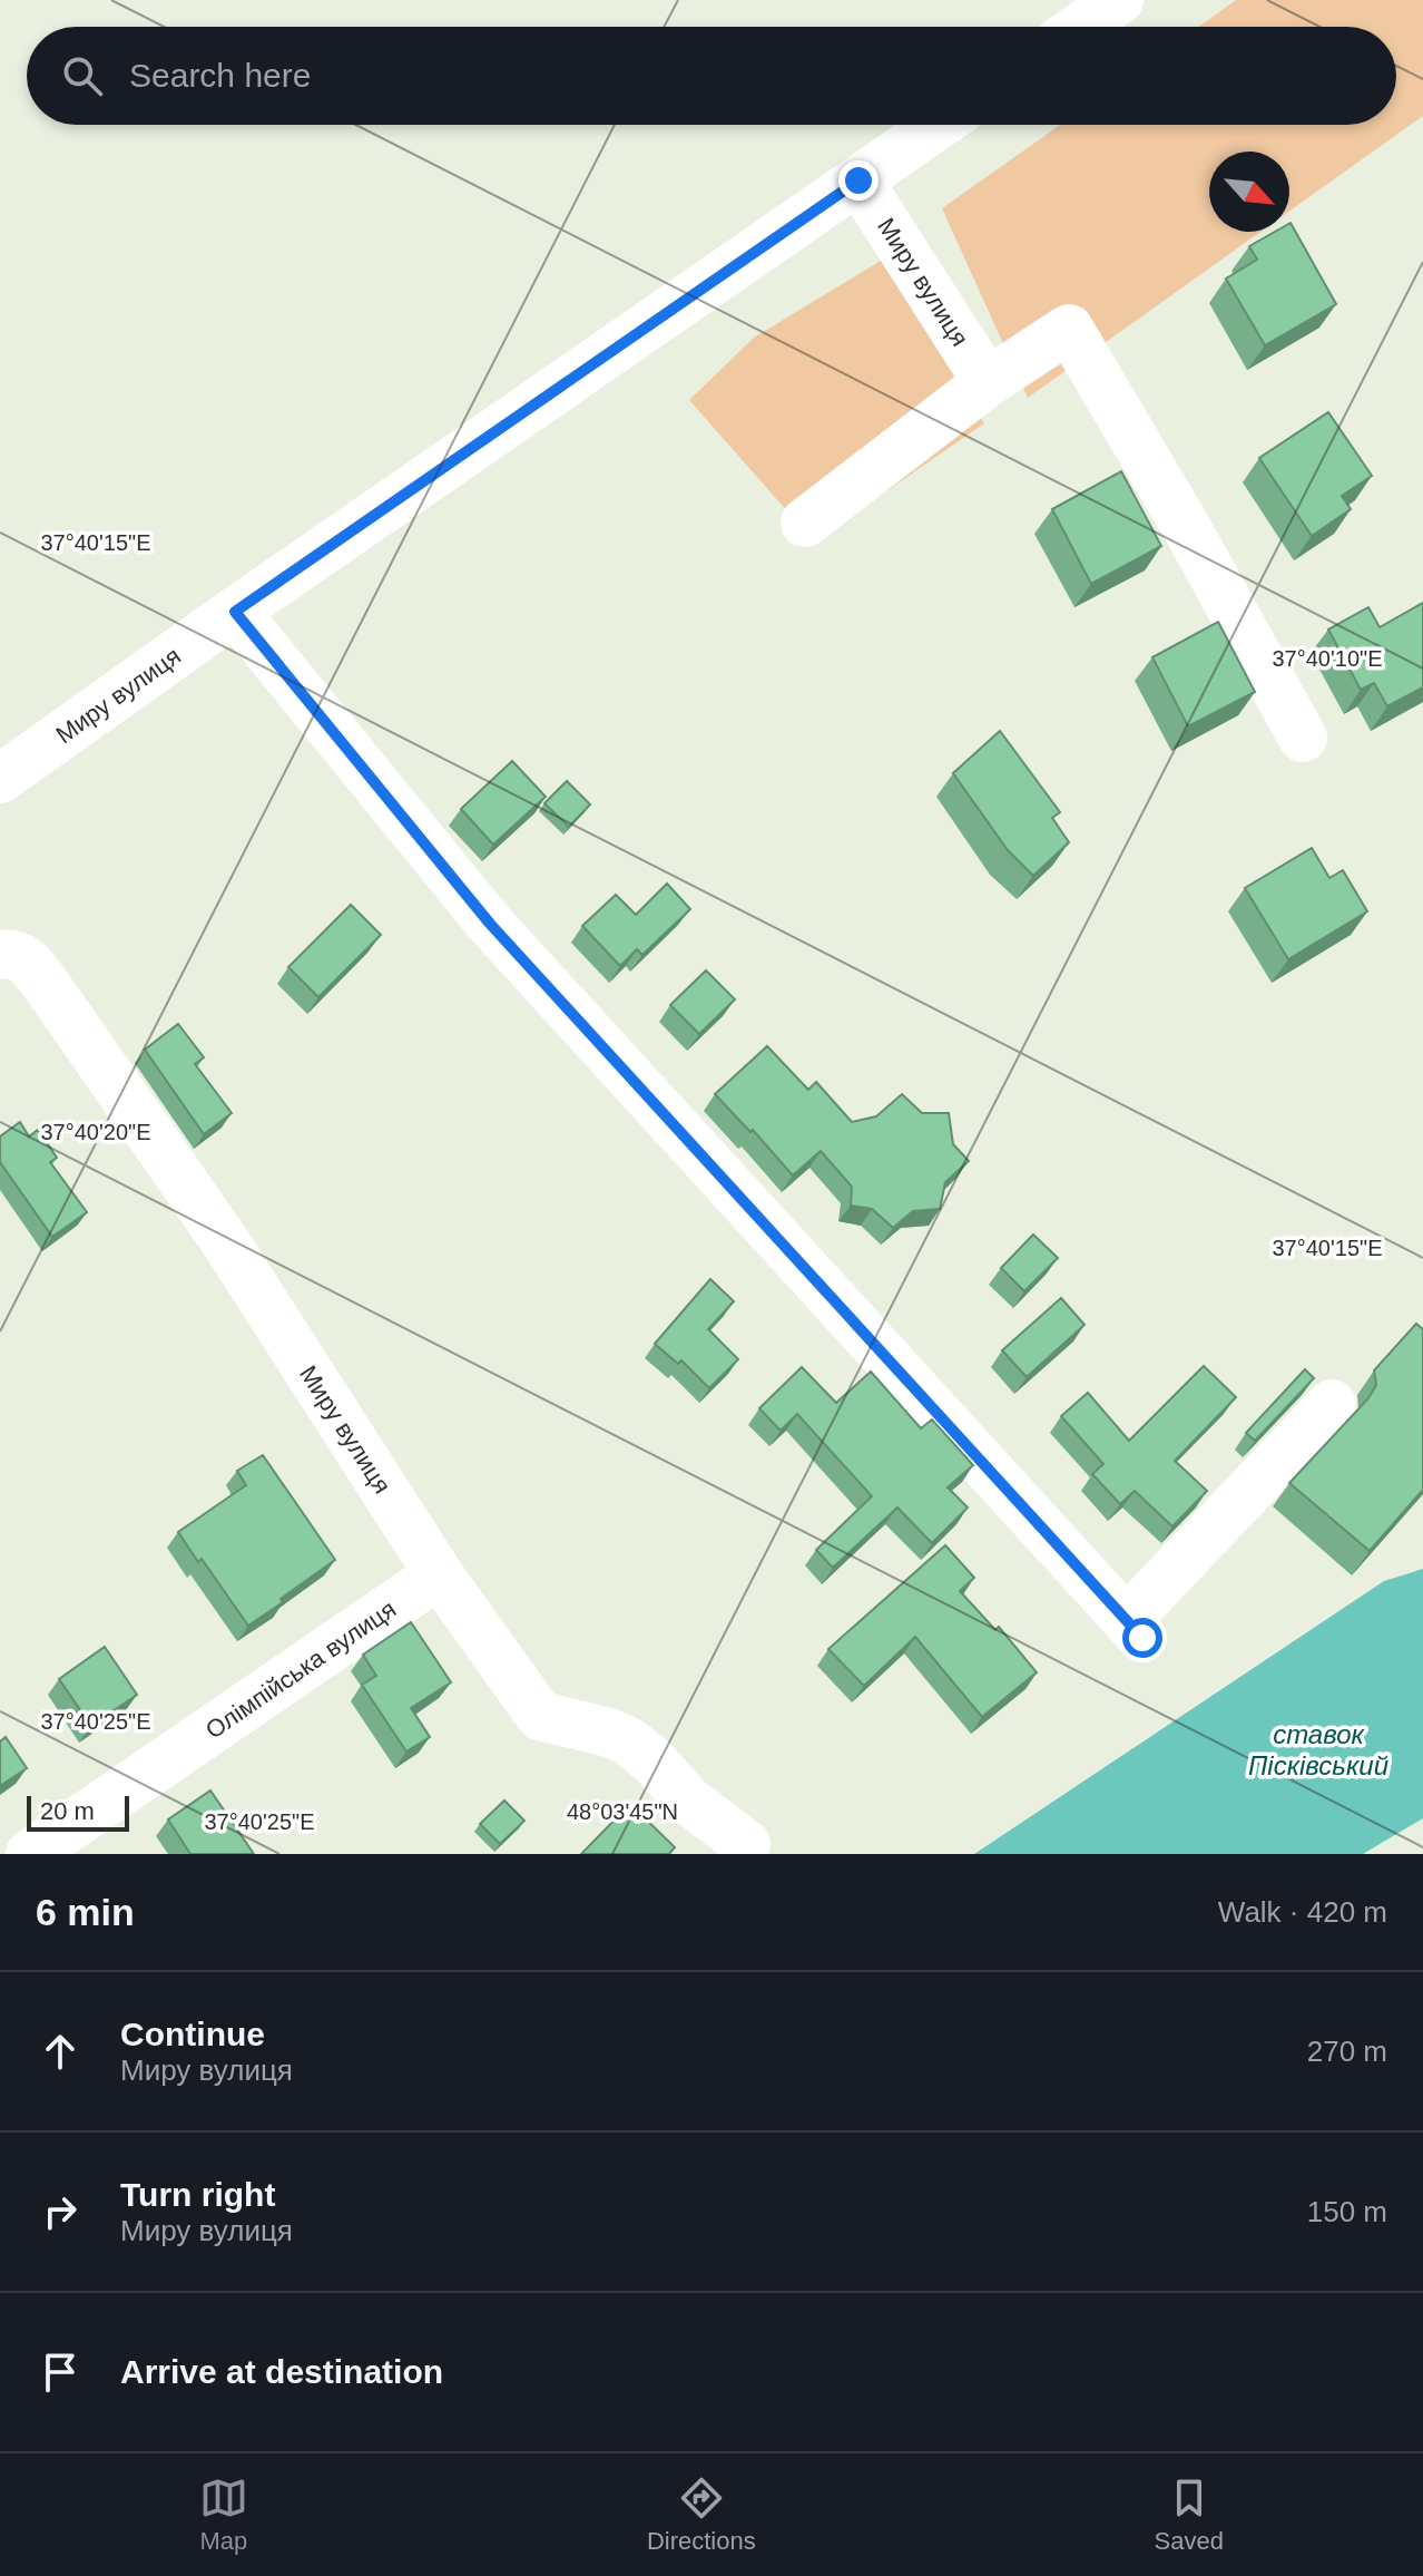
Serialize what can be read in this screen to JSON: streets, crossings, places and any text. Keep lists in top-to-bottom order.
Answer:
{
  "streets": {
    "street": ["Миру вулиця", "Олімпійська вулиця"]
  },
  "crossings": [
    ["Миру вулиця", "Олімпійська вулиця"]
  ],
  "water": ["ставок Пісківський"],
  "scale_bar": "20 m",
  "north": "bottom right",
  "page": {
    "search": "Search here",
    "scale": "20 m",
    "heading": ["6 min", "Walk · 420 m"],
    "list": [
      ["Continue", "Миру вулиця", "270 m"],
      ["Turn right", "Миру вулиця", "150 m"],
      "Arrive at destination"
    ],
    "nav": ["Map", "Directions", "Saved"]
  },
  "coordinates": [
    "37°40'15\"E",
    "37°40'10\"E",
    "37°40'20\"E",
    "37°40'25\"E",
    "48°03'45\"N"
  ]
}
